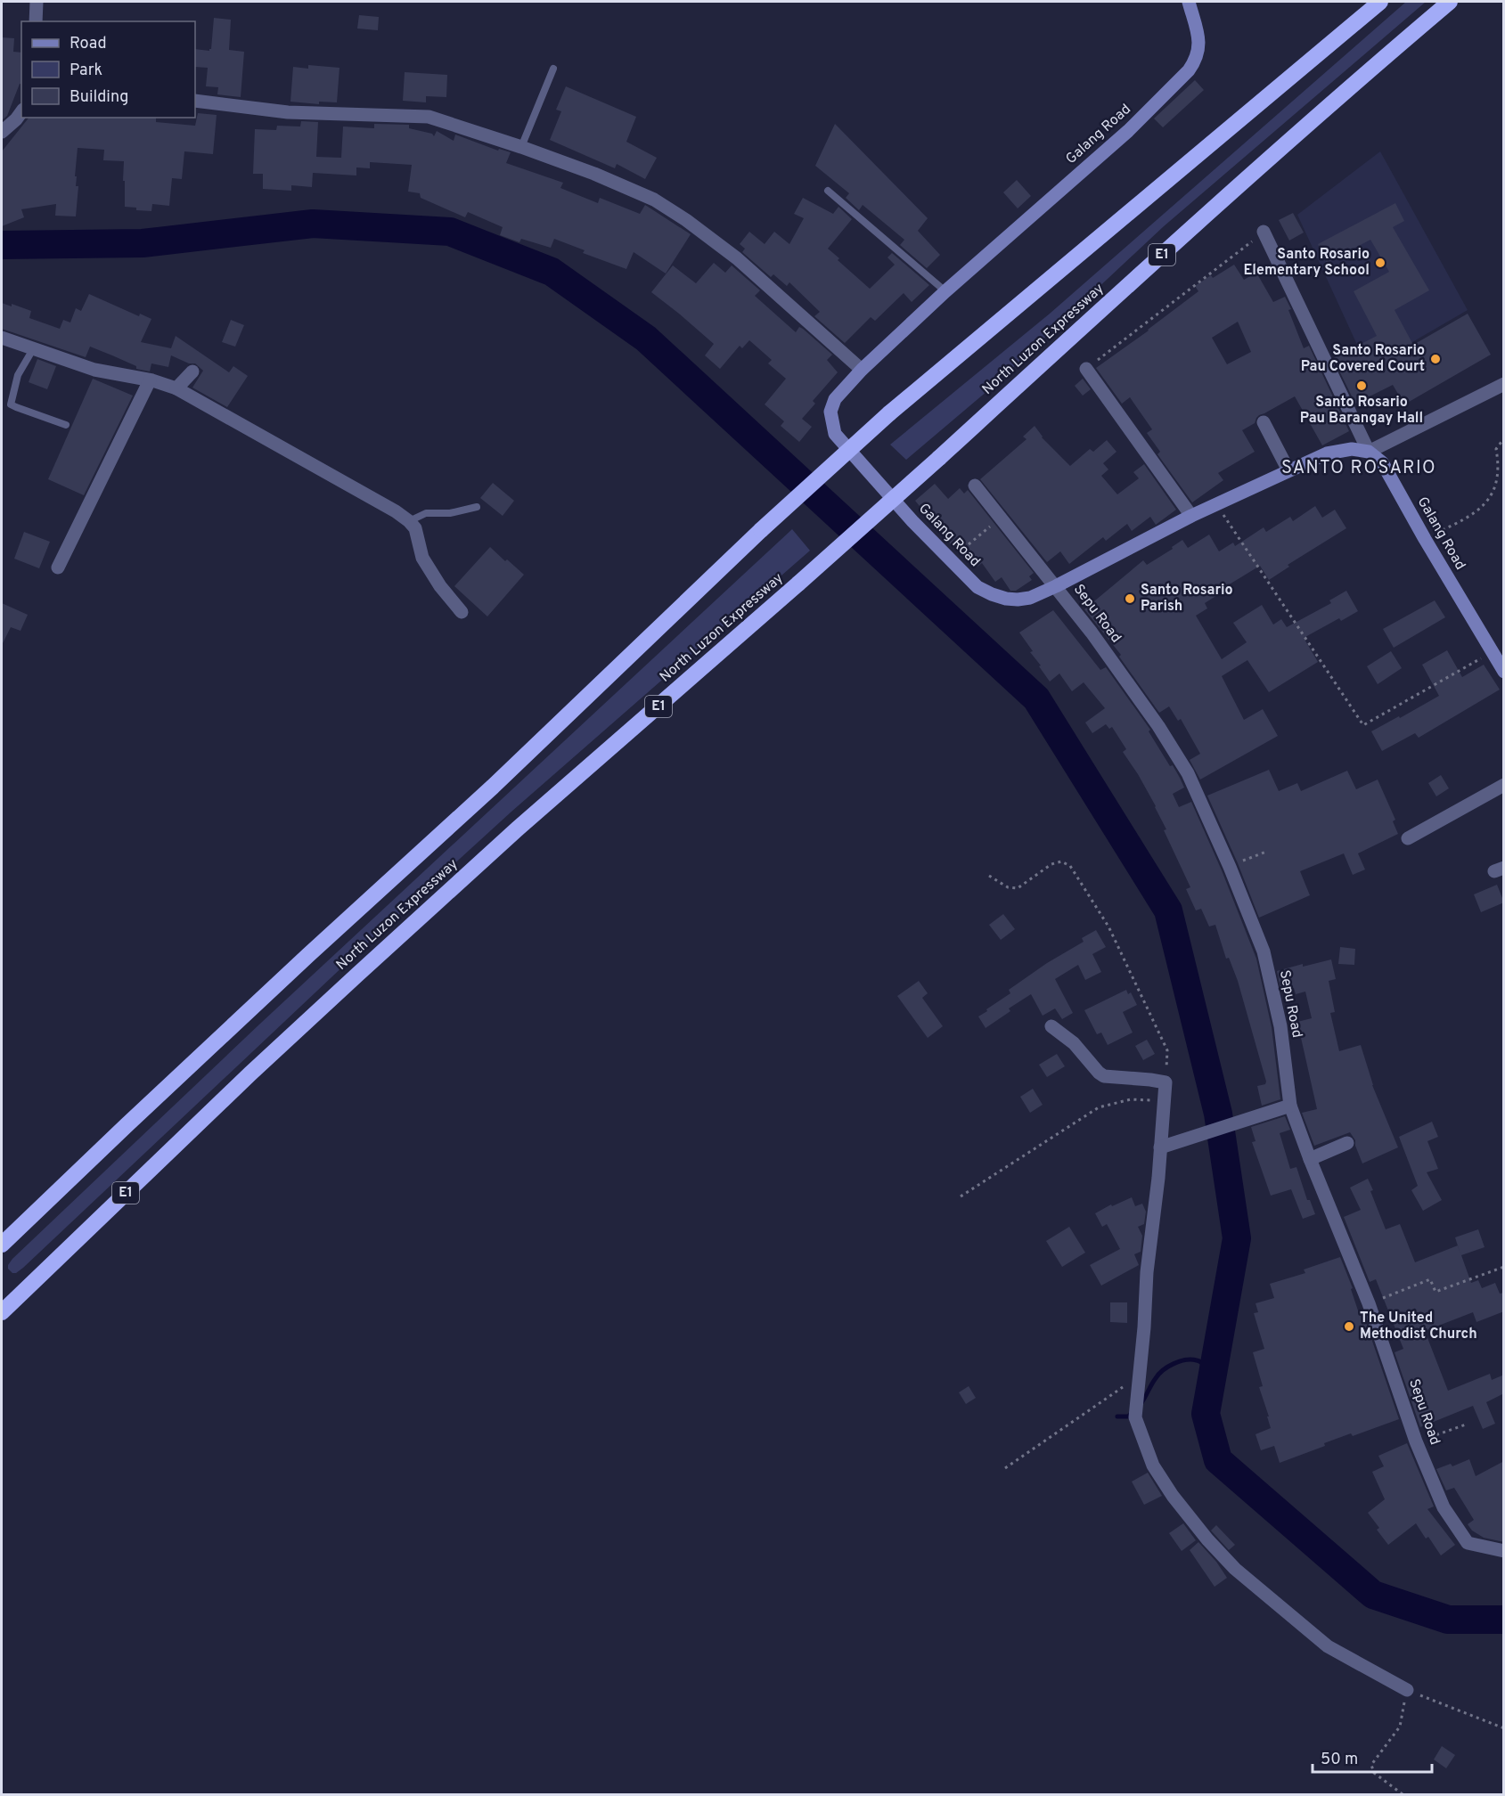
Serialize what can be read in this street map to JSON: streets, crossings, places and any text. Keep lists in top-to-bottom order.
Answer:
{
  "streets": {
    "highway": ["E1", "North Luzon Expressway"],
    "street": ["Galang Road", "Sepu Road"]
  },
  "crossings": [
    ["Galang Road", "Sepu Road"]
  ],
  "districts": ["SANTO ROSARIO"],
  "places": [
    "Santo Rosario Elementary School",
    "Santo Rosario Pau Covered Court",
    "Santo Rosario Pau Barangay Hall",
    "Santo Rosario Parish",
    "The United Methodist Church"
  ],
  "legend": ["Road", "Park", "Building"],
  "scale_bar": "50 m"
}
